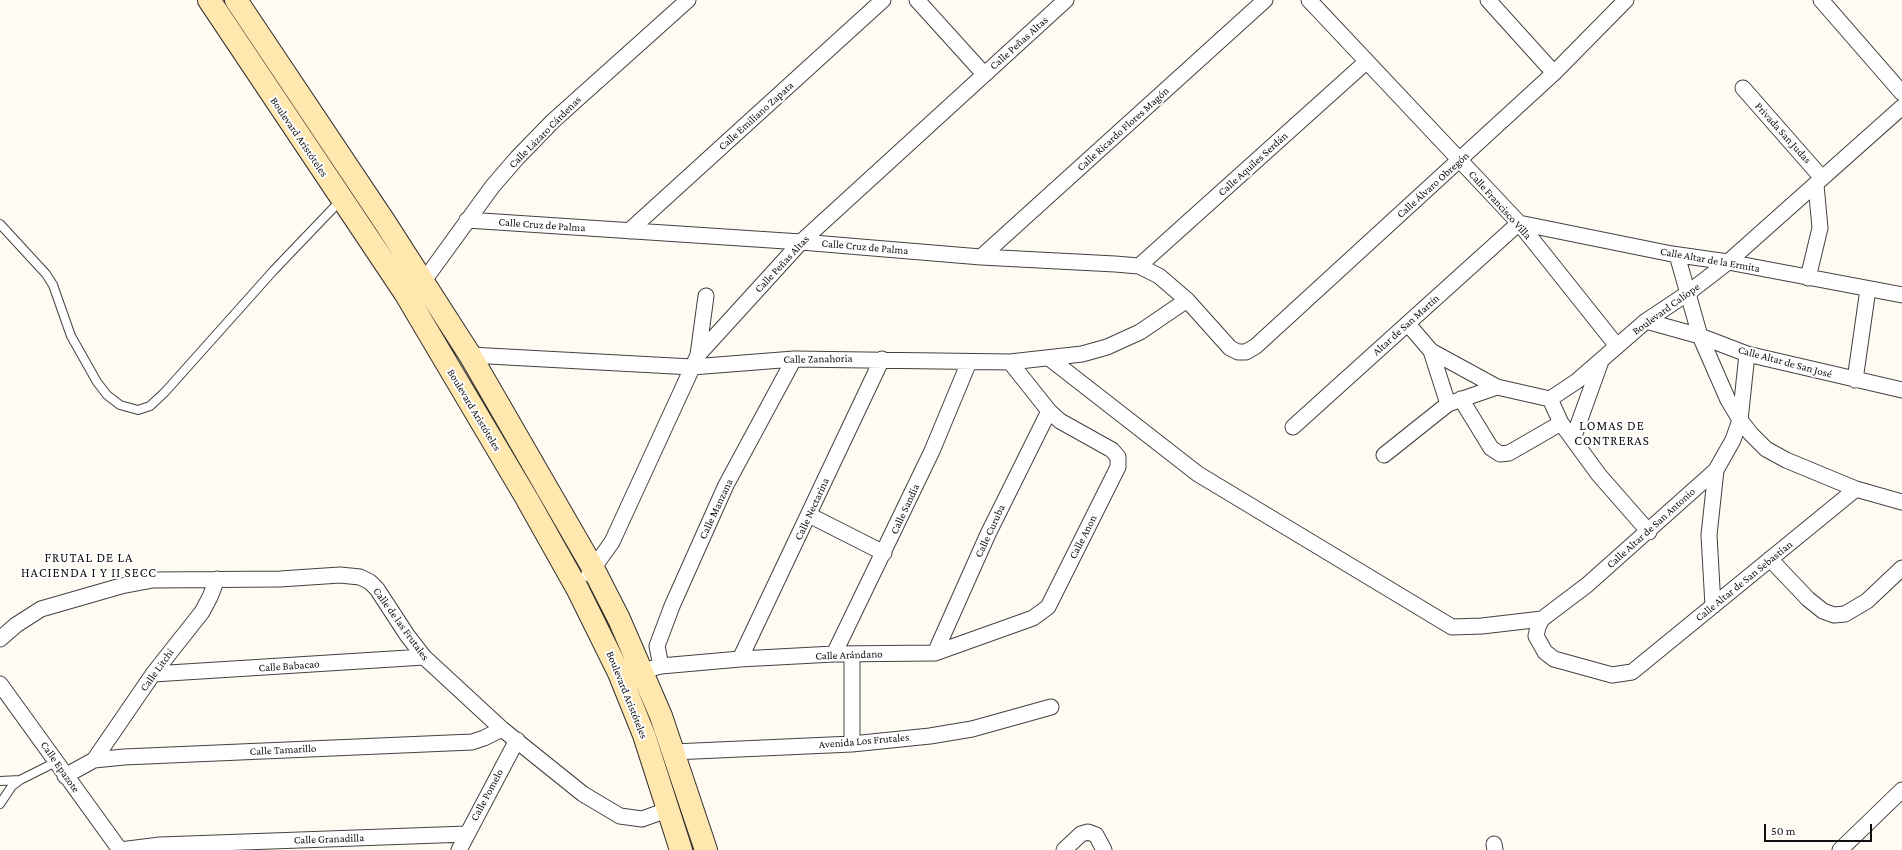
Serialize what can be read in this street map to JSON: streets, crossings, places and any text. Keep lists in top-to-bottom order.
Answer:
{
  "streets": {
    "street": [
      "Calle Peñas Altas",
      "Calle Emiliano Zapata",
      "Calle Ricardo Flores Magón",
      "Calle Lázaro Cárdenas",
      "Privada San Judas",
      "Boulevard Aristóteles",
      "Calle Aquiles Serdán",
      "Calle Álvaro Obregón",
      "Calle Francisco Villa",
      "Calle Cruz de Palma",
      "Calle Altar de la Ermita",
      "Boulevard Calíope",
      "Altar de San Martín",
      "Calle Zanahoria",
      "Calle Altar de San José",
      "Calle Manzana",
      "Calle Nectarina",
      "Calle Sandia",
      "Calle Altar de San Antonio",
      "Calle Curuba",
      "Calle Anon",
      "Calle Altar de San Sebastian",
      "Calle de las Frutales",
      "Calle Arándano",
      "Calle Babacao",
      "Calle Litchi",
      "Avenida Los Frutales",
      "Calle Tamarillo",
      "Calle Epazote",
      "Calle Pomelo",
      "Calle Granadilla"
    ]
  },
  "crossings": [
    ["Calle Peñas Altas", "Boulevard Aristóteles"],
    ["Calle Peñas Altas", "Calle Cruz de Palma"],
    ["Calle Peñas Altas", "Calle Zanahoria"],
    ["Calle Emiliano Zapata", "Calle Cruz de Palma"],
    ["Calle Ricardo Flores Magón", "Calle Cruz de Palma"],
    ["Calle Lázaro Cárdenas", "Boulevard Aristóteles"],
    ["Calle Lázaro Cárdenas", "Calle Cruz de Palma"],
    ["Privada San Judas", "Boulevard Calíope"],
    ["Boulevard Aristóteles", "Calle Zanahoria"],
    ["Boulevard Aristóteles", "Calle Manzana"],
    ["Boulevard Aristóteles", "Calle de las Frutales"],
    ["Boulevard Aristóteles", "Calle Arándano"],
    ["Boulevard Aristóteles", "Avenida Los Frutales"],
    ["Calle Aquiles Serdán", "Calle Francisco Villa"],
    ["Calle Aquiles Serdán", "Calle Cruz de Palma"],
    ["Calle Álvaro Obregón", "Calle Francisco Villa"],
    ["Calle Álvaro Obregón", "Calle Cruz de Palma"],
    ["Calle Francisco Villa", "Calle Altar de la Ermita"],
    ["Calle Francisco Villa", "Boulevard Calíope"],
    ["Calle Francisco Villa", "Altar de San Martín"],
    ["Calle Cruz de Palma", "Calle Zanahoria"],
    ["Calle Altar de la Ermita", "Boulevard Calíope"],
    ["Calle Altar de la Ermita", "Altar de San Martín"],
    ["Boulevard Calíope", "Calle Altar de San José"],
    ["Calle Zanahoria", "Calle Manzana"],
    ["Calle Zanahoria", "Calle Nectarina"],
    ["Calle Zanahoria", "Calle Sandia"],
    ["Calle Altar de San José", "Calle Altar de San Antonio"],
    ["Calle Manzana", "Calle Arándano"],
    ["Calle Nectarina", "Calle Arándano"],
    ["Calle Sandia", "Calle Arándano"],
    ["Calle Altar de San Antonio", "Calle Altar de San Sebastian"],
    ["Calle Curuba", "Calle Anon"],
    ["Calle Curuba", "Calle Arándano"],
    ["Calle Anon", "Calle Arándano"],
    ["Calle de las Frutales", "Calle Babacao"],
    ["Calle de las Frutales", "Calle Litchi"],
    ["Calle de las Frutales", "Calle Tamarillo"],
    ["Calle de las Frutales", "Calle Pomelo"],
    ["Calle Babacao", "Calle Litchi"],
    ["Calle Litchi", "Calle Tamarillo"],
    ["Calle Tamarillo", "Calle Epazote"],
    ["Calle Epazote", "Calle Granadilla"],
    ["Calle Pomelo", "Calle Granadilla"]
  ],
  "districts": ["LOMAS DE CONTRERAS", "FRUTAL DE LA HACIENDA I Y II SECC"],
  "scale_bar": "50 m"
}
